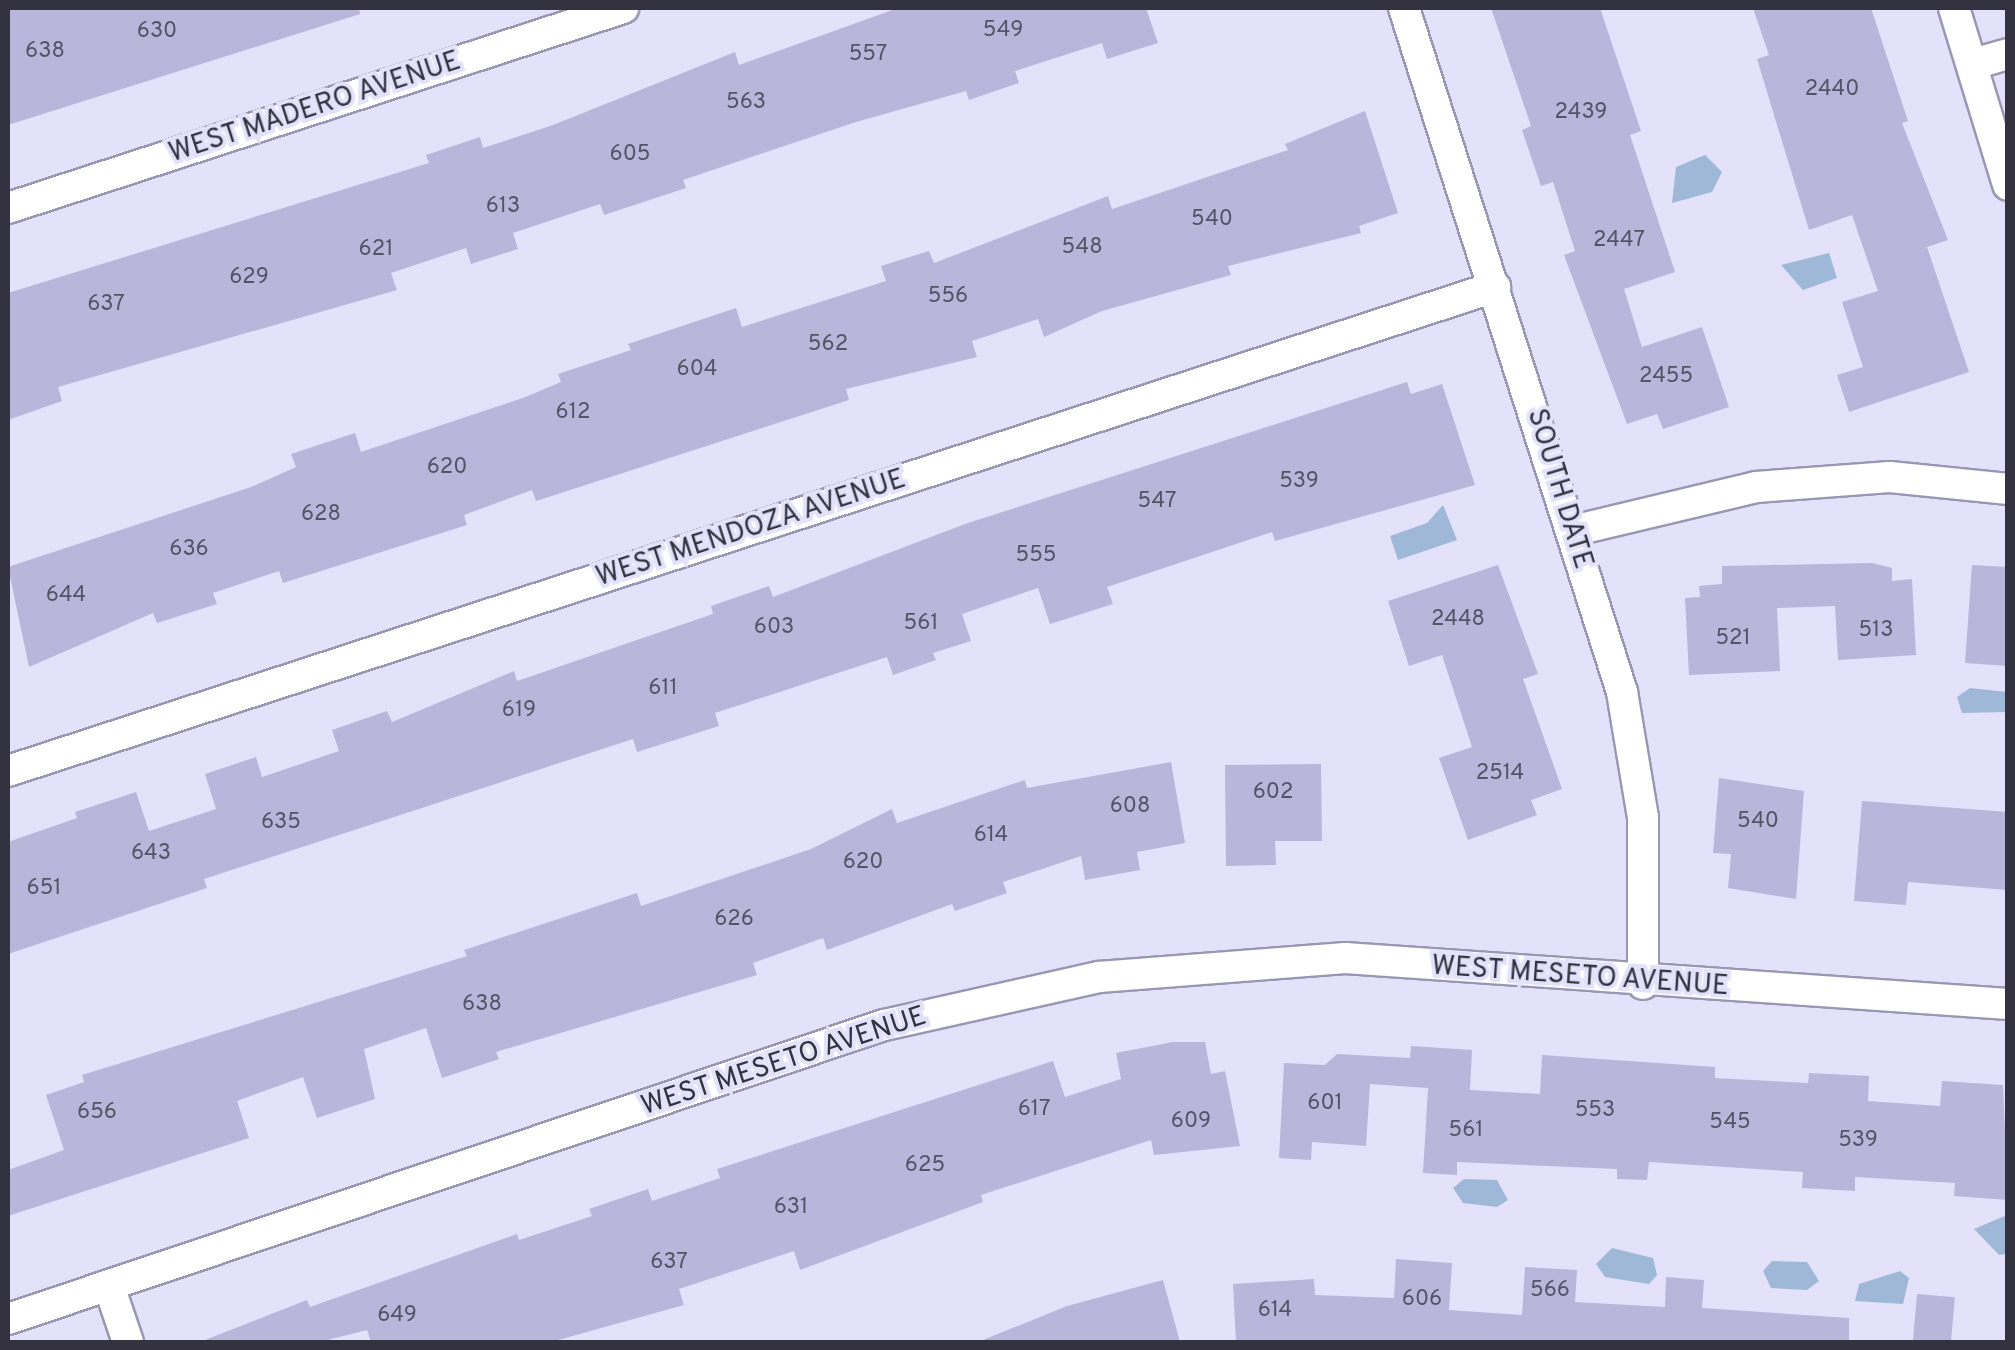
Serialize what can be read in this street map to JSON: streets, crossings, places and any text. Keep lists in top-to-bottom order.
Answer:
{
  "streets": {
    "street": [
      "WEST MADERO AVENUE",
      "SOUTH DATE",
      "WEST MENDOZA AVENUE",
      "WEST MESETO AVENUE"
    ]
  },
  "crossings": [
    ["SOUTH DATE", "WEST MENDOZA AVENUE"],
    ["SOUTH DATE", "WEST MESETO AVENUE"]
  ],
  "house_numbers": [
    "549",
    "630",
    "638",
    "557",
    "2440",
    "563",
    "2439",
    "605",
    "613",
    "540",
    "2447",
    "548",
    "621",
    "629",
    "556",
    "637",
    "562",
    "604",
    "2455",
    "612",
    "620",
    "539",
    "547",
    "628",
    "636",
    "555",
    "644",
    "2448",
    "561",
    "603",
    "513",
    "521",
    "611",
    "619",
    "2514",
    "602",
    "608",
    "540",
    "635",
    "614",
    "643",
    "620",
    "651",
    "626",
    "638",
    "601",
    "617",
    "553",
    "656",
    "609",
    "545",
    "561",
    "539",
    "625",
    "631",
    "637",
    "566",
    "606",
    "614",
    "649"
  ]
}
